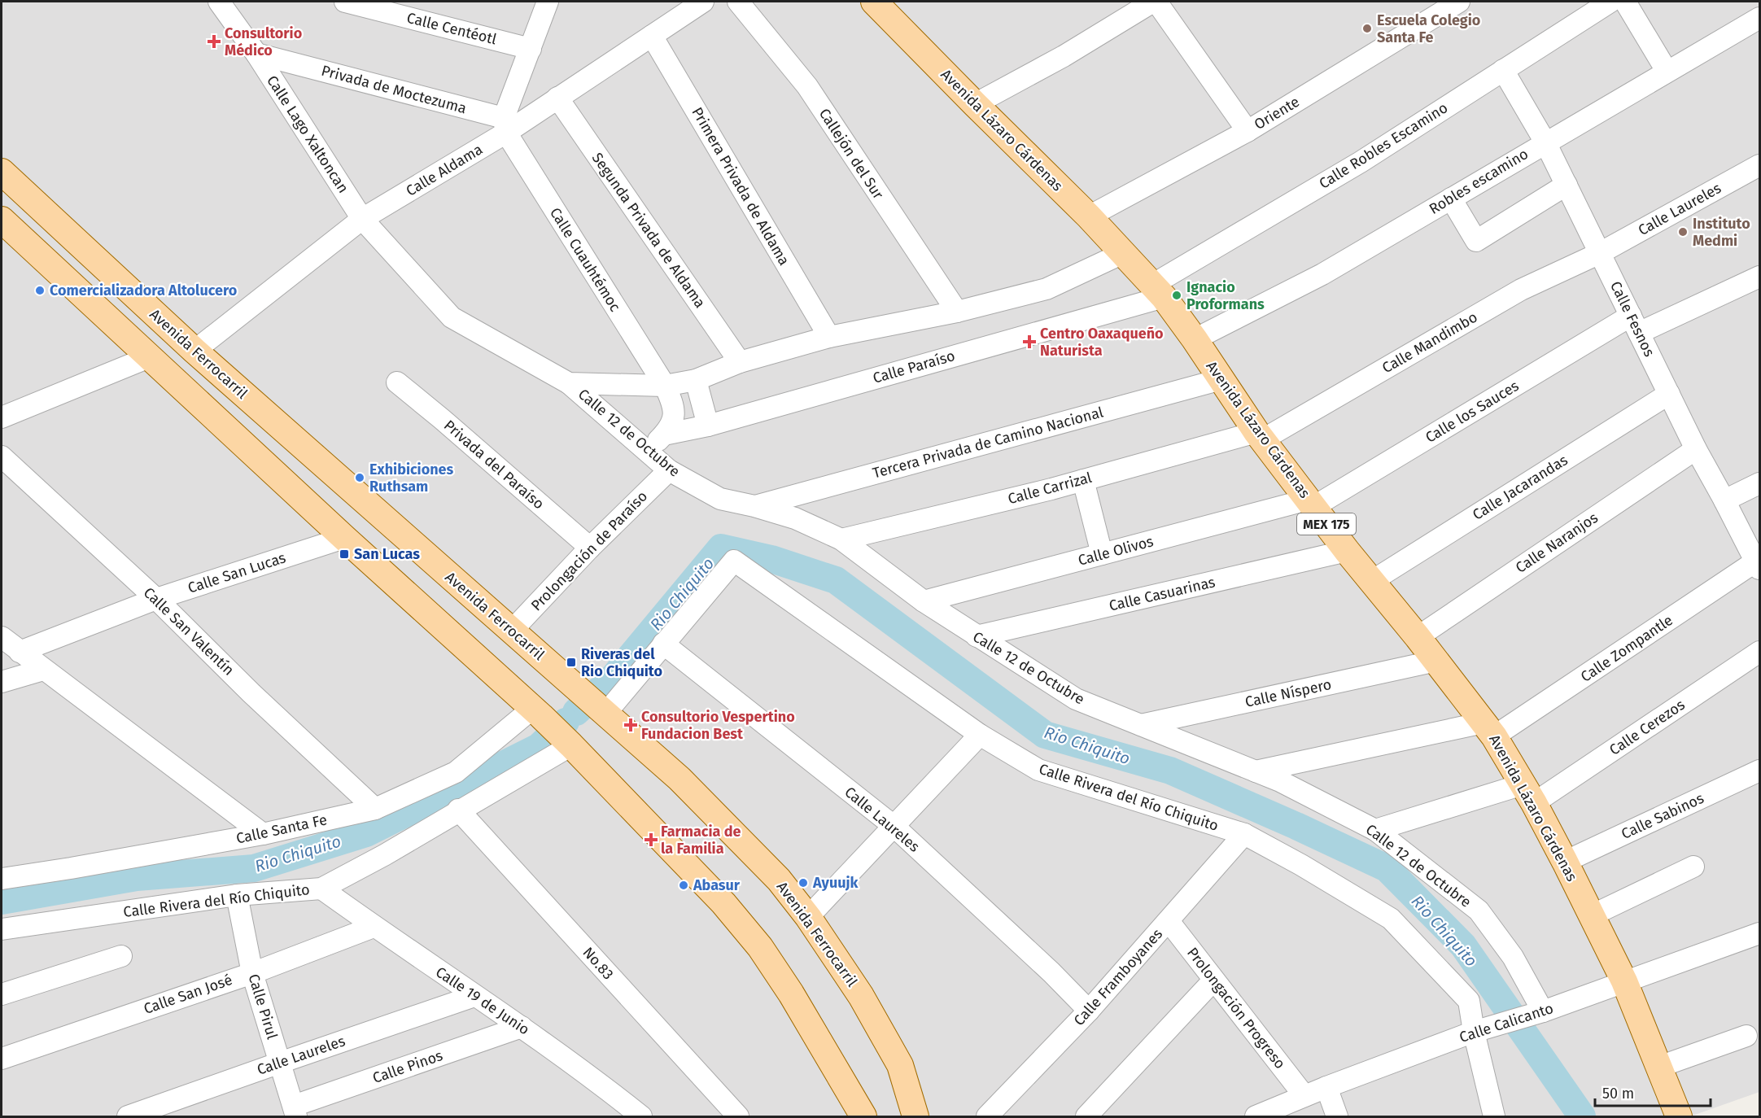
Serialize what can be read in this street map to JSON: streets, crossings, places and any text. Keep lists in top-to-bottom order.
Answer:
{
  "streets": {
    "main road": ["Avenida Lázaro Cárdenas", "Avenida Ferrocarril", "MEX 175"],
    "street": [
      "Calle Centéotl",
      "Privada de Moctezuma",
      "Oriente",
      "Calle Lago Xaltoncan",
      "Calle Robles Escamino",
      "Callejón del Sur",
      "Calle Aldama",
      "Robles escamino",
      "Primera Privada de Aldama",
      "Calle Laureles",
      "Segunda Privada de Aldama",
      "Calle Cuauhtémoc",
      "Calle Fesnos",
      "Calle Mandimbo",
      "Calle Paraíso",
      "Calle los Sauces",
      "Calle 12 de Octubre",
      "Tercera Privada de Camino Nacional",
      "Privada del Paraíso",
      "Calle Jacarandas",
      "Calle Carrizal",
      "Calle Naranjos",
      "Prolongación de Paraíso",
      "Calle Olivos",
      "Calle San Lucas",
      "Calle Casuarinas",
      "Calle San Valentín",
      "Calle Zompantle",
      "Calle Níspero",
      "Calle Cerezos",
      "Calle Rivera del Río Chiquito",
      "Calle Sabinos",
      "Calle Santa Fe",
      "No.83",
      "Calle Framboyanes",
      "Calle San José",
      "Calle 19 de Junio",
      "Calle Pirul",
      "Prolongación Progreso",
      "Calle Calicanto",
      "Calle Pinos"
    ]
  },
  "crossings": [
    ["Privada de Moctezuma", "Calle Lago Xaltoncan"],
    ["Privada de Moctezuma", "Calle Aldama"],
    ["Privada de Moctezuma", "Calle Cuauhtémoc"],
    ["Oriente", "Avenida Lázaro Cárdenas"],
    ["Avenida Lázaro Cárdenas", "Calle Robles Escamino"],
    ["Avenida Lázaro Cárdenas", "Robles escamino"],
    ["Avenida Lázaro Cárdenas", "Calle Mandimbo"],
    ["Avenida Lázaro Cárdenas", "Calle Paraíso"],
    ["Avenida Lázaro Cárdenas", "Calle los Sauces"],
    ["Avenida Lázaro Cárdenas", "Calle 12 de Octubre"],
    ["Avenida Lázaro Cárdenas", "Tercera Privada de Camino Nacional"],
    ["Avenida Lázaro Cárdenas", "Calle Jacarandas"],
    ["Avenida Lázaro Cárdenas", "Calle Carrizal"],
    ["Avenida Lázaro Cárdenas", "Calle Naranjos"],
    ["Avenida Lázaro Cárdenas", "Calle Olivos"],
    ["Avenida Lázaro Cárdenas", "Calle Casuarinas"],
    ["Avenida Lázaro Cárdenas", "Calle Zompantle"],
    ["Avenida Lázaro Cárdenas", "Calle Níspero"],
    ["Avenida Lázaro Cárdenas", "Calle Cerezos"],
    ["Avenida Lázaro Cárdenas", "Calle Sabinos"],
    ["Avenida Lázaro Cárdenas", "Calle Calicanto"],
    ["Calle Lago Xaltoncan", "Calle Aldama"],
    ["Calle Lago Xaltoncan", "Calle 12 de Octubre"],
    ["Calle Robles Escamino", "Calle Fesnos"],
    ["Calle Robles Escamino", "Calle Paraíso"],
    ["Callejón del Sur", "Calle 12 de Octubre"],
    ["Calle Aldama", "Primera Privada de Aldama"],
    ["Calle Aldama", "Segunda Privada de Aldama"],
    ["Calle Aldama", "Calle Cuauhtémoc"],
    ["Calle Aldama", "Avenida Ferrocarril"],
    ["Calle Aldama", "Calle 12 de Octubre"],
    ["Robles escamino", "Calle Fesnos"],
    ["Primera Privada de Aldama", "Calle 12 de Octubre"],
    ["Calle Laureles", "Calle Fesnos"],
    ["Calle Laureles", "Calle Mandimbo"],
    ["Calle Laureles", "Calle Rivera del Río Chiquito"],
    ["Calle Laureles", "Calle Framboyanes"],
    ["Calle Laureles", "Calle 19 de Junio"],
    ["Calle Laureles", "Calle Pirul"],
    ["Segunda Privada de Aldama", "Calle 12 de Octubre"],
    ["Calle Cuauhtémoc", "Calle Paraíso"],
    ["Calle Cuauhtémoc", "Calle 12 de Octubre"],
    ["Calle Fesnos", "Calle Mandimbo"],
    ["Calle Fesnos", "Calle los Sauces"],
    ["Calle Fesnos", "Calle Jacarandas"],
    ["Calle Fesnos", "Calle Naranjos"],
    ["Calle Fesnos", "Calle Zompantle"],
    ["Calle Mandimbo", "Calle Carrizal"],
    ["Avenida Ferrocarril", "Prolongación de Paraíso"],
    ["Calle los Sauces", "Calle Olivos"],
    ["Calle 12 de Octubre", "Tercera Privada de Camino Nacional"],
    ["Calle 12 de Octubre", "Calle Carrizal"],
    ["Calle 12 de Octubre", "Prolongación de Paraíso"],
    ["Calle 12 de Octubre", "Calle Olivos"],
    ["Calle 12 de Octubre", "Calle Casuarinas"],
    ["Calle 12 de Octubre", "Calle Níspero"],
    ["Calle 12 de Octubre", "Calle Cerezos"],
    ["Calle 12 de Octubre", "Calle Calicanto"],
    ["Privada del Paraíso", "Prolongación de Paraíso"],
    ["Calle San Lucas", "Calle San Valentín"],
    ["Calle San Valentín", "Calle Santa Fe"],
    ["Calle Rivera del Río Chiquito", "No.83"],
    ["Calle Rivera del Río Chiquito", "Calle Framboyanes"],
    ["Calle Rivera del Río Chiquito", "Calle 19 de Junio"],
    ["Calle Rivera del Río Chiquito", "Calle Pirul"],
    ["Calle Rivera del Río Chiquito", "Calle Calicanto"],
    ["Calle Framboyanes", "Prolongación Progreso"],
    ["Calle San José", "Calle 19 de Junio"],
    ["Calle San José", "Calle Pirul"],
    ["Calle 19 de Junio", "Calle Pinos"],
    ["Calle Pirul", "Calle Pinos"],
    ["Prolongación Progreso", "Calle Calicanto"]
  ],
  "water": ["Rio Chiquito"],
  "places": {
    "other": [
      "Escuela Colegio Santa Fe",
      "Instituto Medmi",
      "Comercializadora Altolucero",
      "Ignacio Proformans",
      "Exhibiciones Ruthsam",
      "Ayuujk",
      "Abasur"
    ],
    "health": [
      "Consultorio Médico",
      "Centro Oaxaqueño Naturista",
      "Consultorio Vespertino Fundacion Best",
      "Farmacia de la Familia"
    ],
    "transit": ["San Lucas", "Riveras del Rio Chiquito"]
  },
  "scale_bar": "50 m"
}
